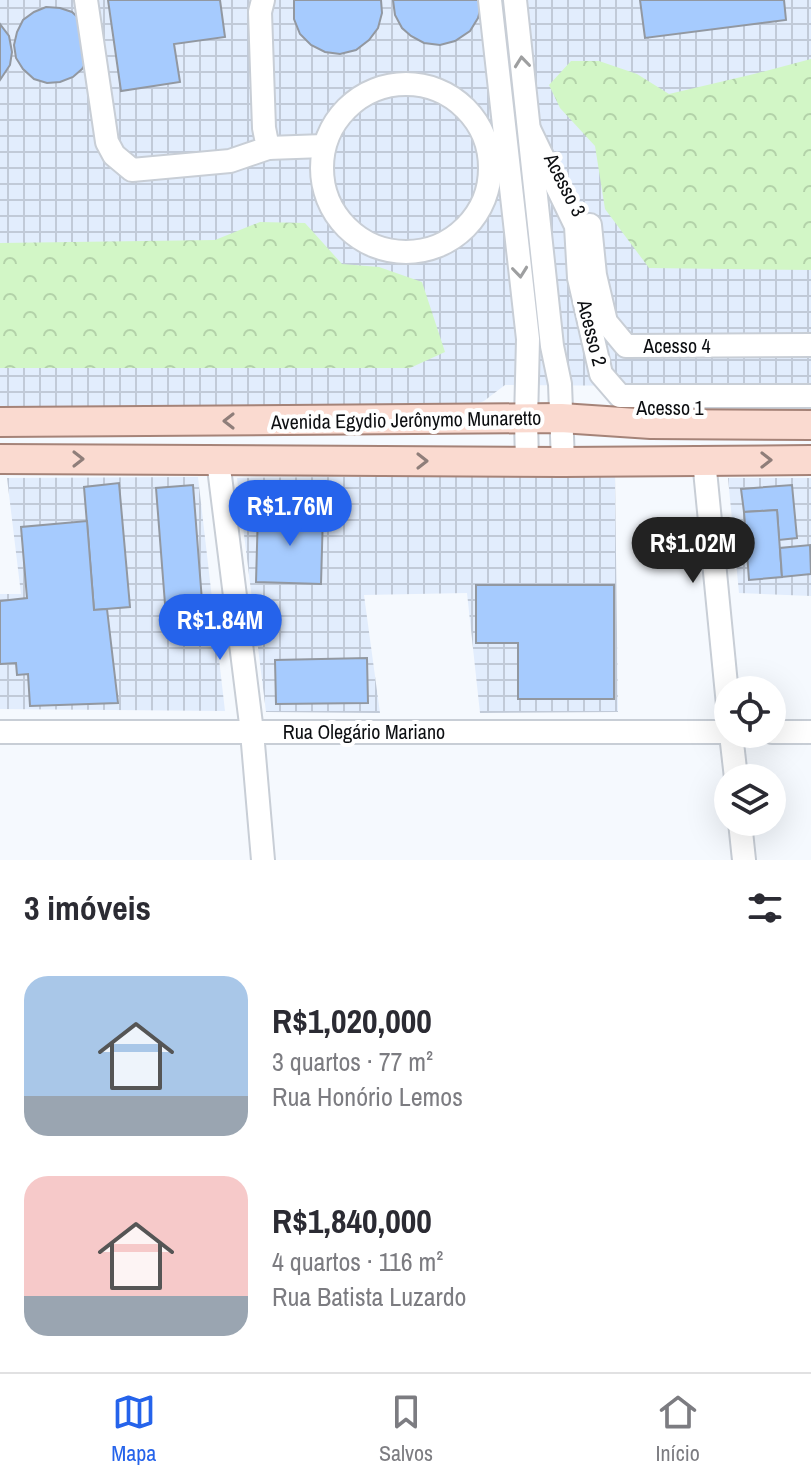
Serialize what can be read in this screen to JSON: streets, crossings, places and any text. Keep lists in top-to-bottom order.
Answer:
{
  "streets": {
    "main road": ["Avenida Egydio Jerônymo Munaretto"],
    "street": [
      "Acesso 3",
      "Acesso 2",
      "Acesso 4",
      "Acesso 1",
      "Rua Olegário Mariano"
    ]
  },
  "crossings": [
    ["Acesso 3", "Acesso 2"],
    ["Acesso 3", "Acesso 4"],
    ["Acesso 3", "Acesso 1"],
    ["Acesso 2", "Acesso 4"],
    ["Acesso 2", "Acesso 1"],
    ["Acesso 4", "Acesso 1"]
  ],
  "page": {
    "price": ["R$1.76M", "R$1.02M", "R$1.84M"],
    "heading": "3 imóveis",
    "list": [
      {
        "name": "R$1,020,000",
        "note": "3 quartos · 77 m² · Rua Honório Lemos"
      },
      {
        "name": "R$1,840,000",
        "note": "4 quartos · 116 m² · Rua Batista Luzardo"
      }
    ],
    "tabs": ["Mapa", "Salvos", "Início"]
  }
}
